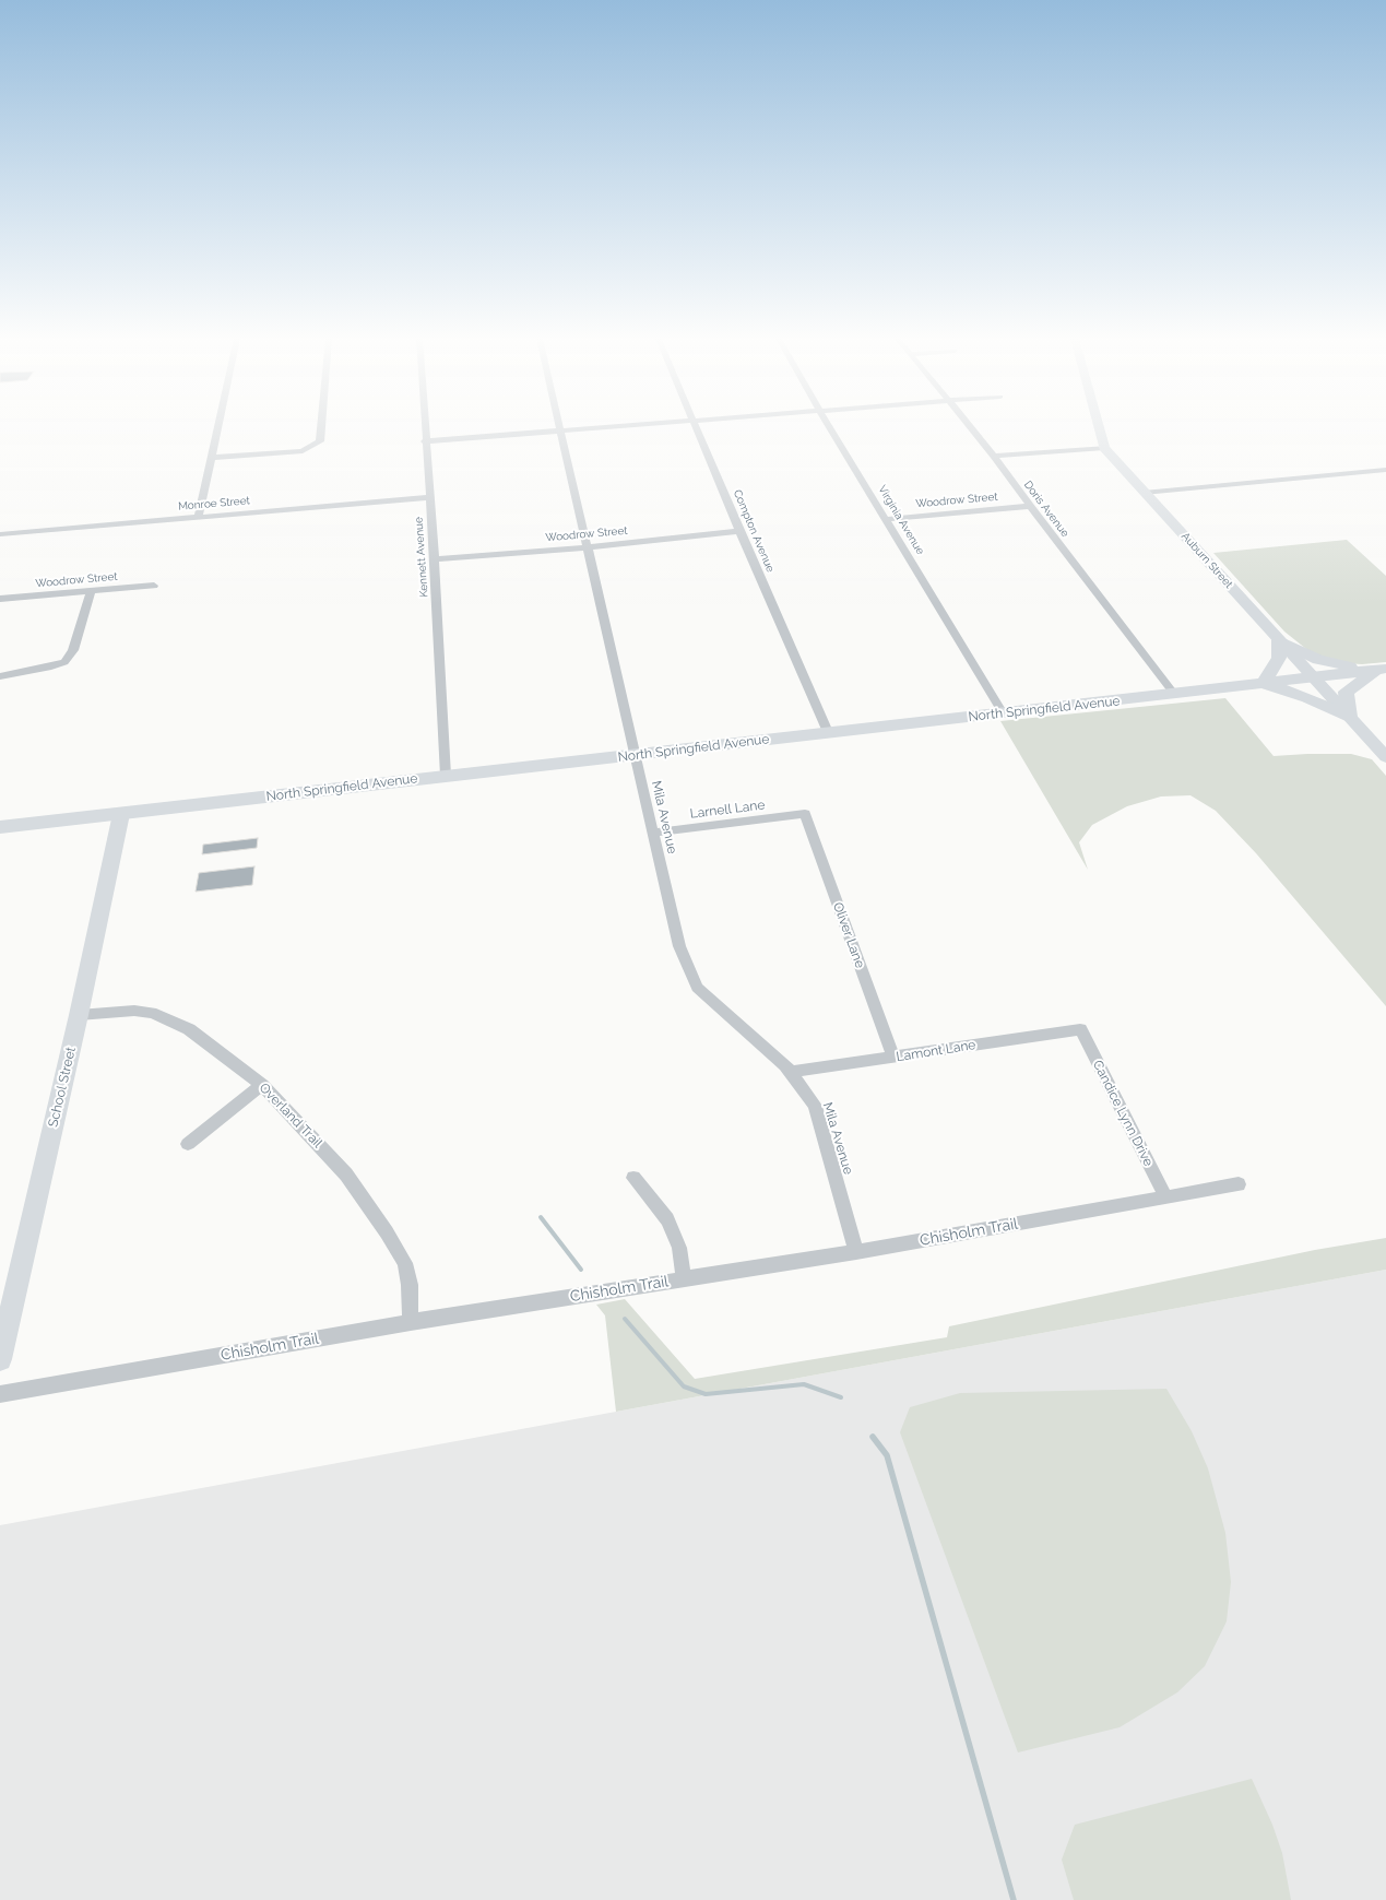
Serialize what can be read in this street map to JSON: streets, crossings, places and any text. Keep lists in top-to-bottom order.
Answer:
{
  "streets": {
    "main road": ["Auburn Street", "North Springfield Avenue", "School Street"],
    "street": [
      "Woodrow Street",
      "Monroe Street",
      "Doris Avenue",
      "Virginia Avenue",
      "Compton Avenue",
      "Kennett Avenue",
      "Larnell Lane",
      "Mila Avenue",
      "Oliver Lane",
      "Lamont Lane",
      "Candice Lynn Drive",
      "Overland Trail",
      "Chisholm Trail"
    ]
  },
  "crossings": [
    ["Woodrow Street", "Doris Avenue"],
    ["Woodrow Street", "Virginia Avenue"],
    ["Woodrow Street", "Compton Avenue"],
    ["Woodrow Street", "Kennett Avenue"],
    ["Woodrow Street", "Mila Avenue"],
    ["Monroe Street", "Kennett Avenue"],
    ["Doris Avenue", "North Springfield Avenue"],
    ["Virginia Avenue", "North Springfield Avenue"],
    ["Compton Avenue", "North Springfield Avenue"],
    ["Kennett Avenue", "North Springfield Avenue"],
    ["Auburn Street", "North Springfield Avenue"],
    ["North Springfield Avenue", "Mila Avenue"],
    ["North Springfield Avenue", "School Street"],
    ["Larnell Lane", "Mila Avenue"],
    ["Larnell Lane", "Oliver Lane"],
    ["Mila Avenue", "Lamont Lane"],
    ["Mila Avenue", "Chisholm Trail"],
    ["Oliver Lane", "Lamont Lane"],
    ["Lamont Lane", "Candice Lynn Drive"],
    ["School Street", "Overland Trail"],
    ["Candice Lynn Drive", "Chisholm Trail"],
    ["Overland Trail", "Chisholm Trail"]
  ]
}
